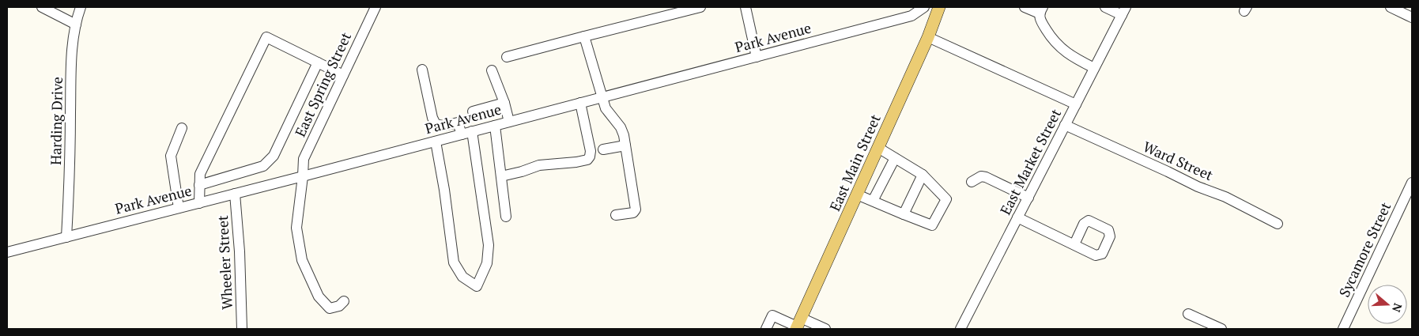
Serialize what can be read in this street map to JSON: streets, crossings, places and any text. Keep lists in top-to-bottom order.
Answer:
{
  "streets": {
    "main road": ["East Main Street"],
    "street": [
      "Park Avenue",
      "East Spring Street",
      "Harding Drive",
      "Ward Street",
      "East Market Street",
      "Sycamore Street",
      "Wheeler Street"
    ]
  },
  "crossings": [
    ["Park Avenue", "East Spring Street"],
    ["Park Avenue", "Harding Drive"],
    ["Park Avenue", "Wheeler Street"],
    ["Ward Street", "East Market Street"]
  ],
  "north": "right"
}
